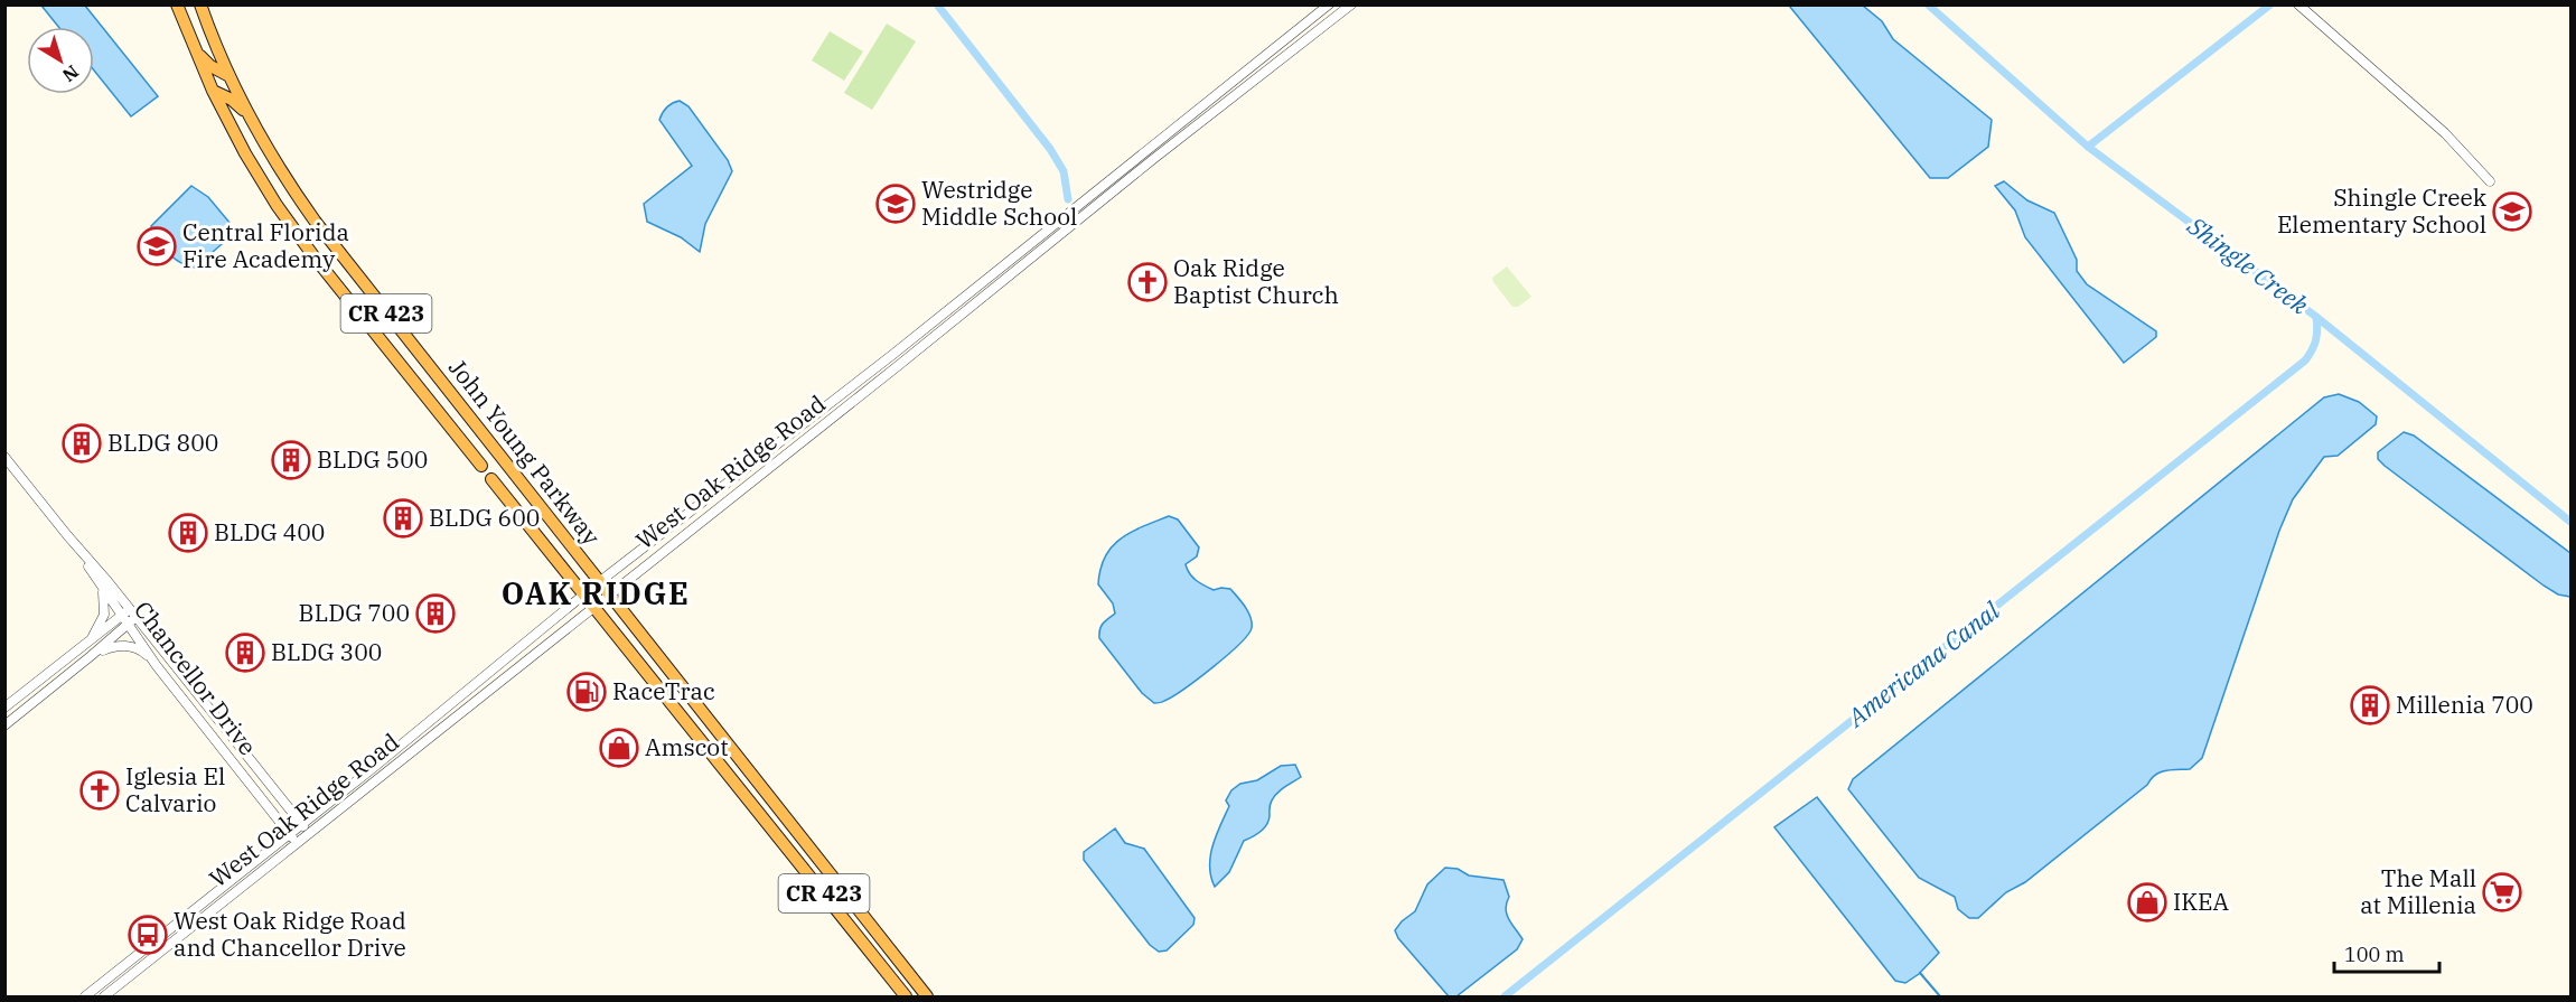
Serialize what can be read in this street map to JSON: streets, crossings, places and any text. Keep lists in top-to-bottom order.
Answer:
{
  "streets": {
    "highway": ["CR 423", "John Young Parkway"],
    "street": ["West Oak Ridge Road", "Chancellor Drive"]
  },
  "crossings": [
    ["John Young Parkway", "West Oak Ridge Road"],
    ["West Oak Ridge Road", "Chancellor Drive"]
  ],
  "districts": ["OAK RIDGE"],
  "water": ["Shingle Creek", "Americana Canal"],
  "places": {
    "school or university": ["Westridge Middle School", "Shingle Creek Elementary School", "Central Florida Fire Academy"],
    "church": ["Oak Ridge Baptist Church", "Iglesia El Calvario"],
    "building": [
      "BLDG 800",
      "BLDG 500",
      "BLDG 600",
      "BLDG 400",
      "BLDG 700",
      "BLDG 300",
      "Millenia 700"
    ],
    "fuel station": ["RaceTrac"],
    "shop": ["Amscot", "IKEA"],
    "supermarket": ["The Mall at Millenia"],
    "bus stop": ["West Oak Ridge Road and Chancellor Drive"]
  },
  "scale_bar": "100 m",
  "north": "bottom right"
}
